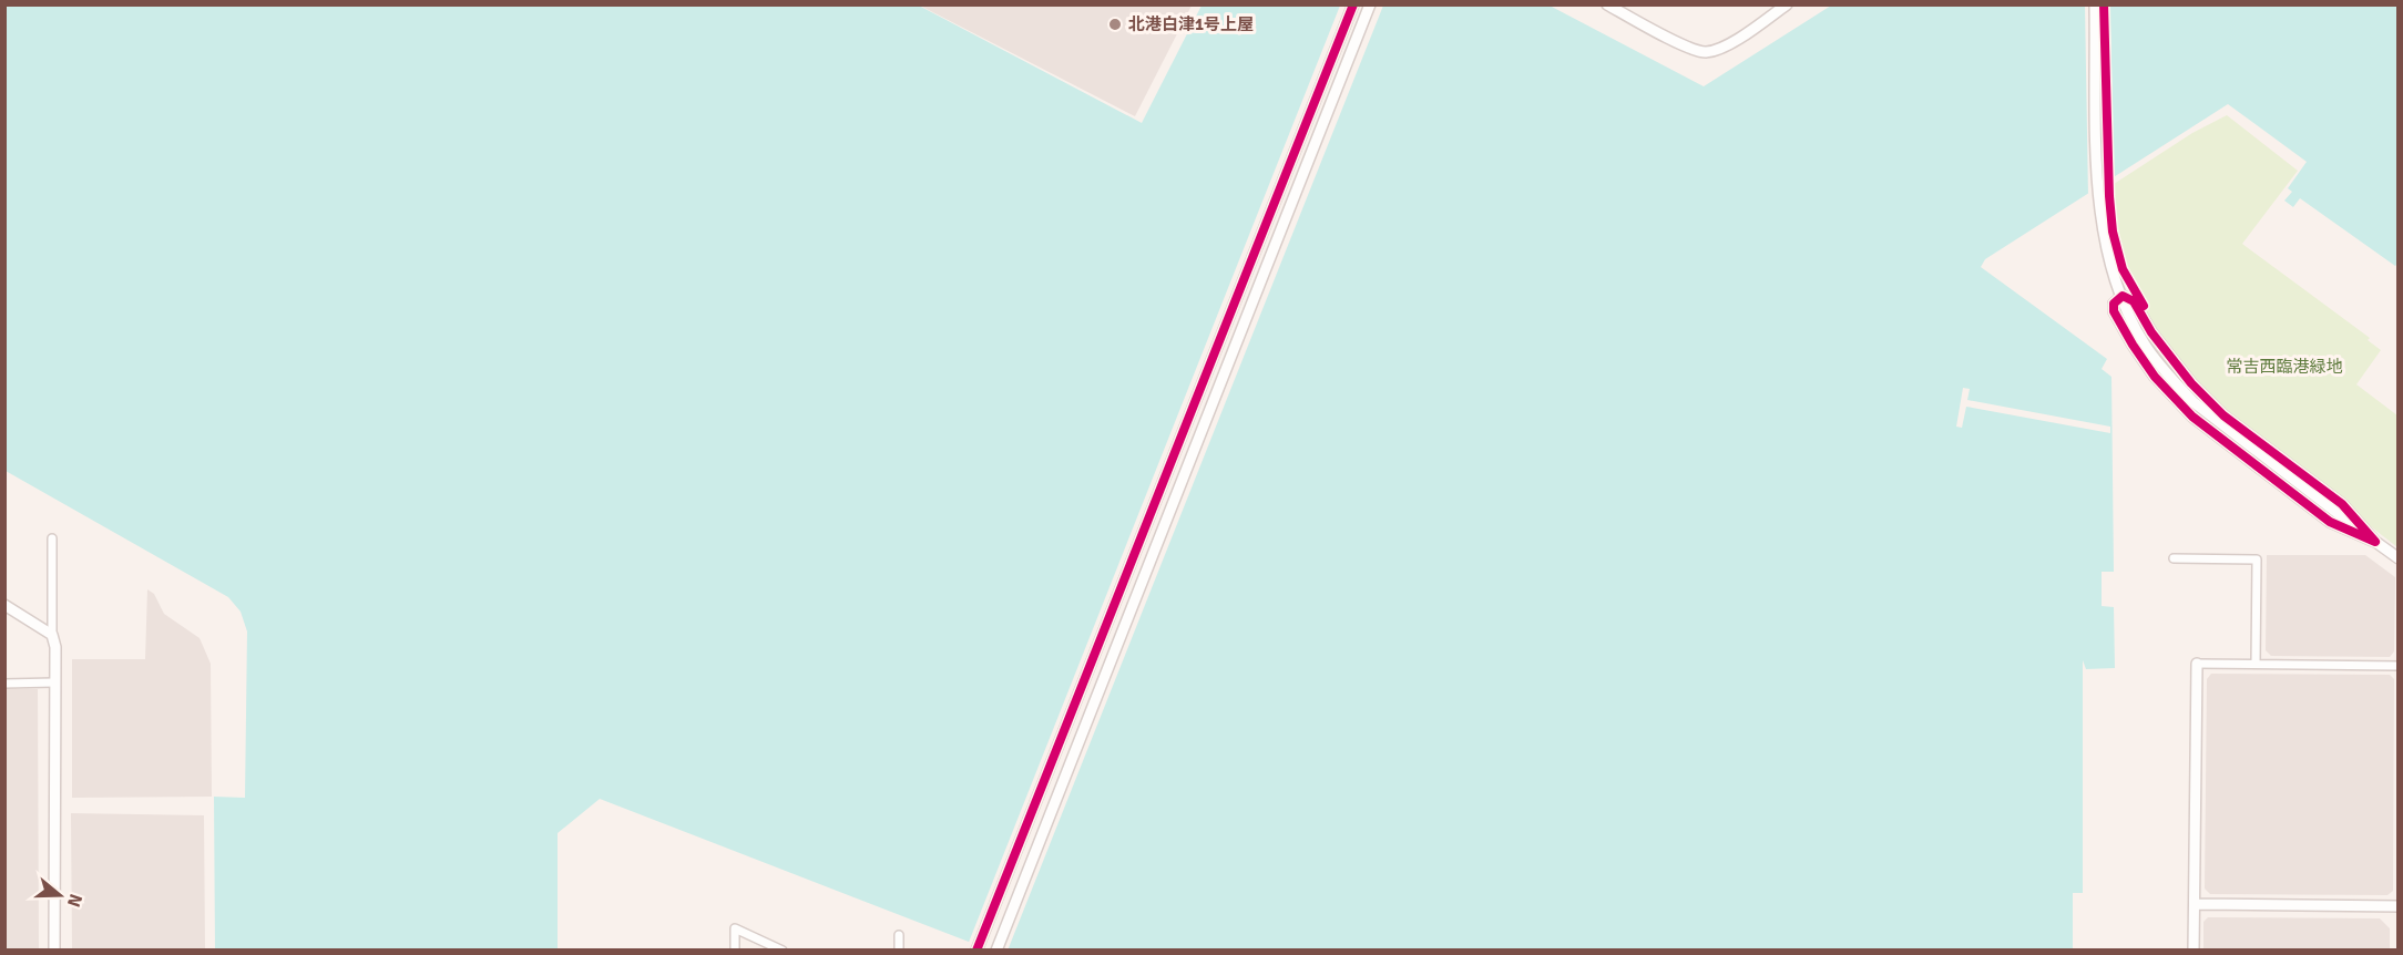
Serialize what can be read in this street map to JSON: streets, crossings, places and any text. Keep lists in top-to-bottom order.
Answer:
{
  "parks": ["常吉西臨港緑地"],
  "places": ["北港白津1号上屋"],
  "north": "right"
}
